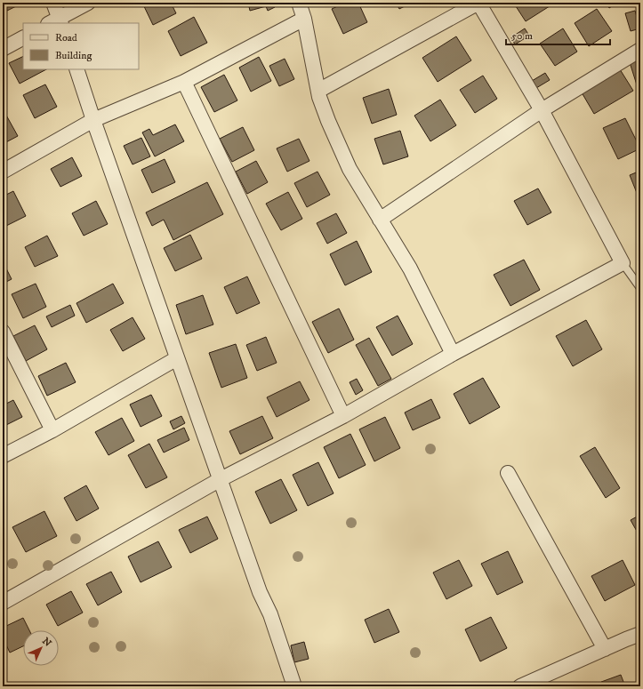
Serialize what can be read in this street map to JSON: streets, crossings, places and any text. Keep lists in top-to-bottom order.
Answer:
{
  "legend": ["Road", "Building"],
  "scale_bar": "50 m",
  "north": "top right"
}
